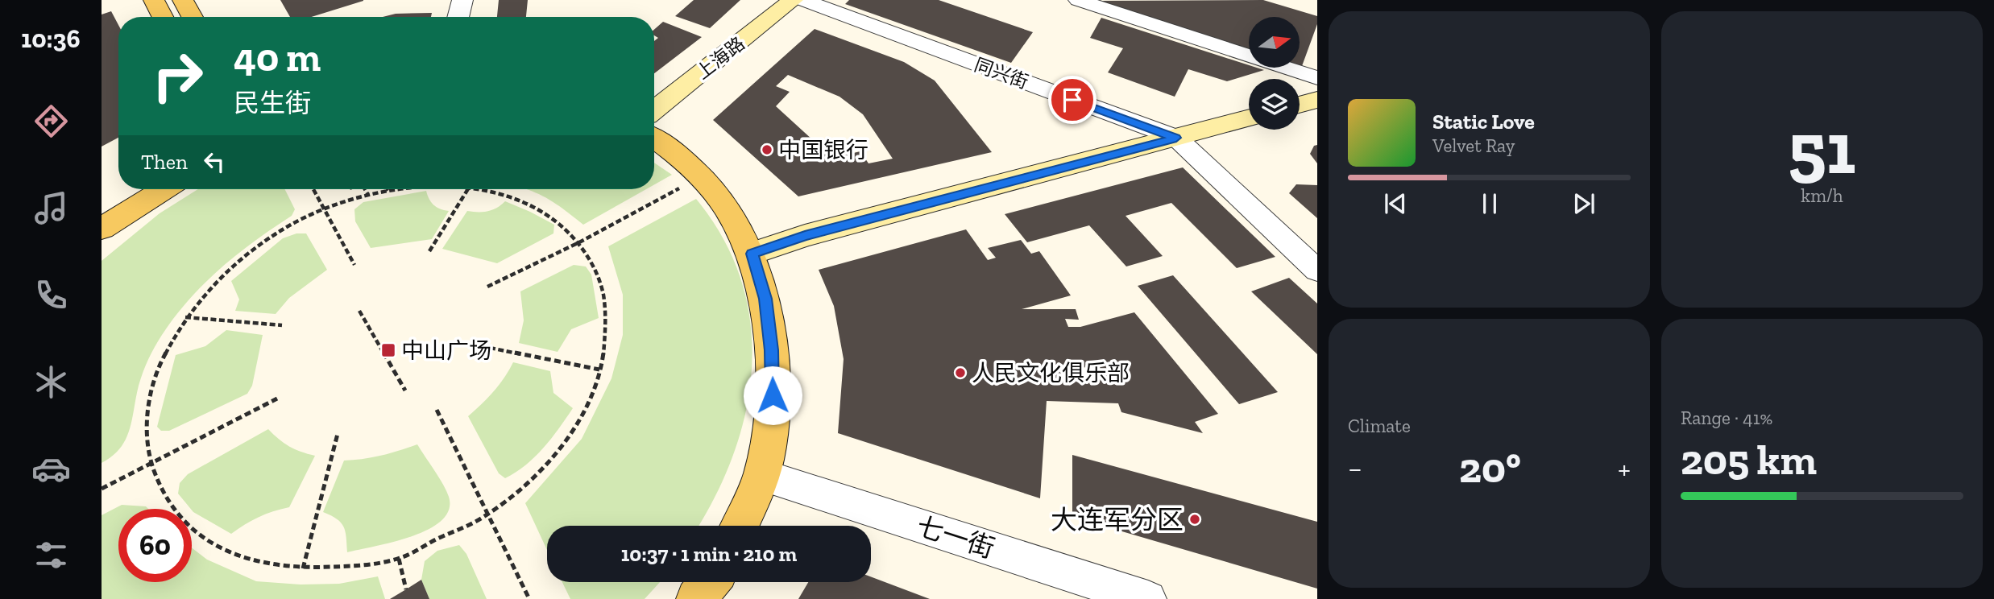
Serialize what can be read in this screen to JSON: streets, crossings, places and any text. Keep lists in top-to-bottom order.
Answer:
{
  "streets": {
    "main road": ["上海路"],
    "street": ["同兴街", "七一街"]
  },
  "places": {
    "other": ["中国银行", "人民文化俱乐部", "大连军分区"],
    "transit": ["中山广场"]
  },
  "north": "right",
  "page": {
    "tabs": "10:36",
    "tile": [
      ["51", "km/h"],
      "Climate",
      ["Range · 41%", "205 km"]
    ],
    "turn": ["40 m", "民生街"],
    "song": ["Static Love", "Velvet Ray"],
    "then": "Then",
    "heat": ["−", "20°", "+"],
    "limit": "60",
    "trip": "10:37 · 1 min · 210 m"
  }
}
